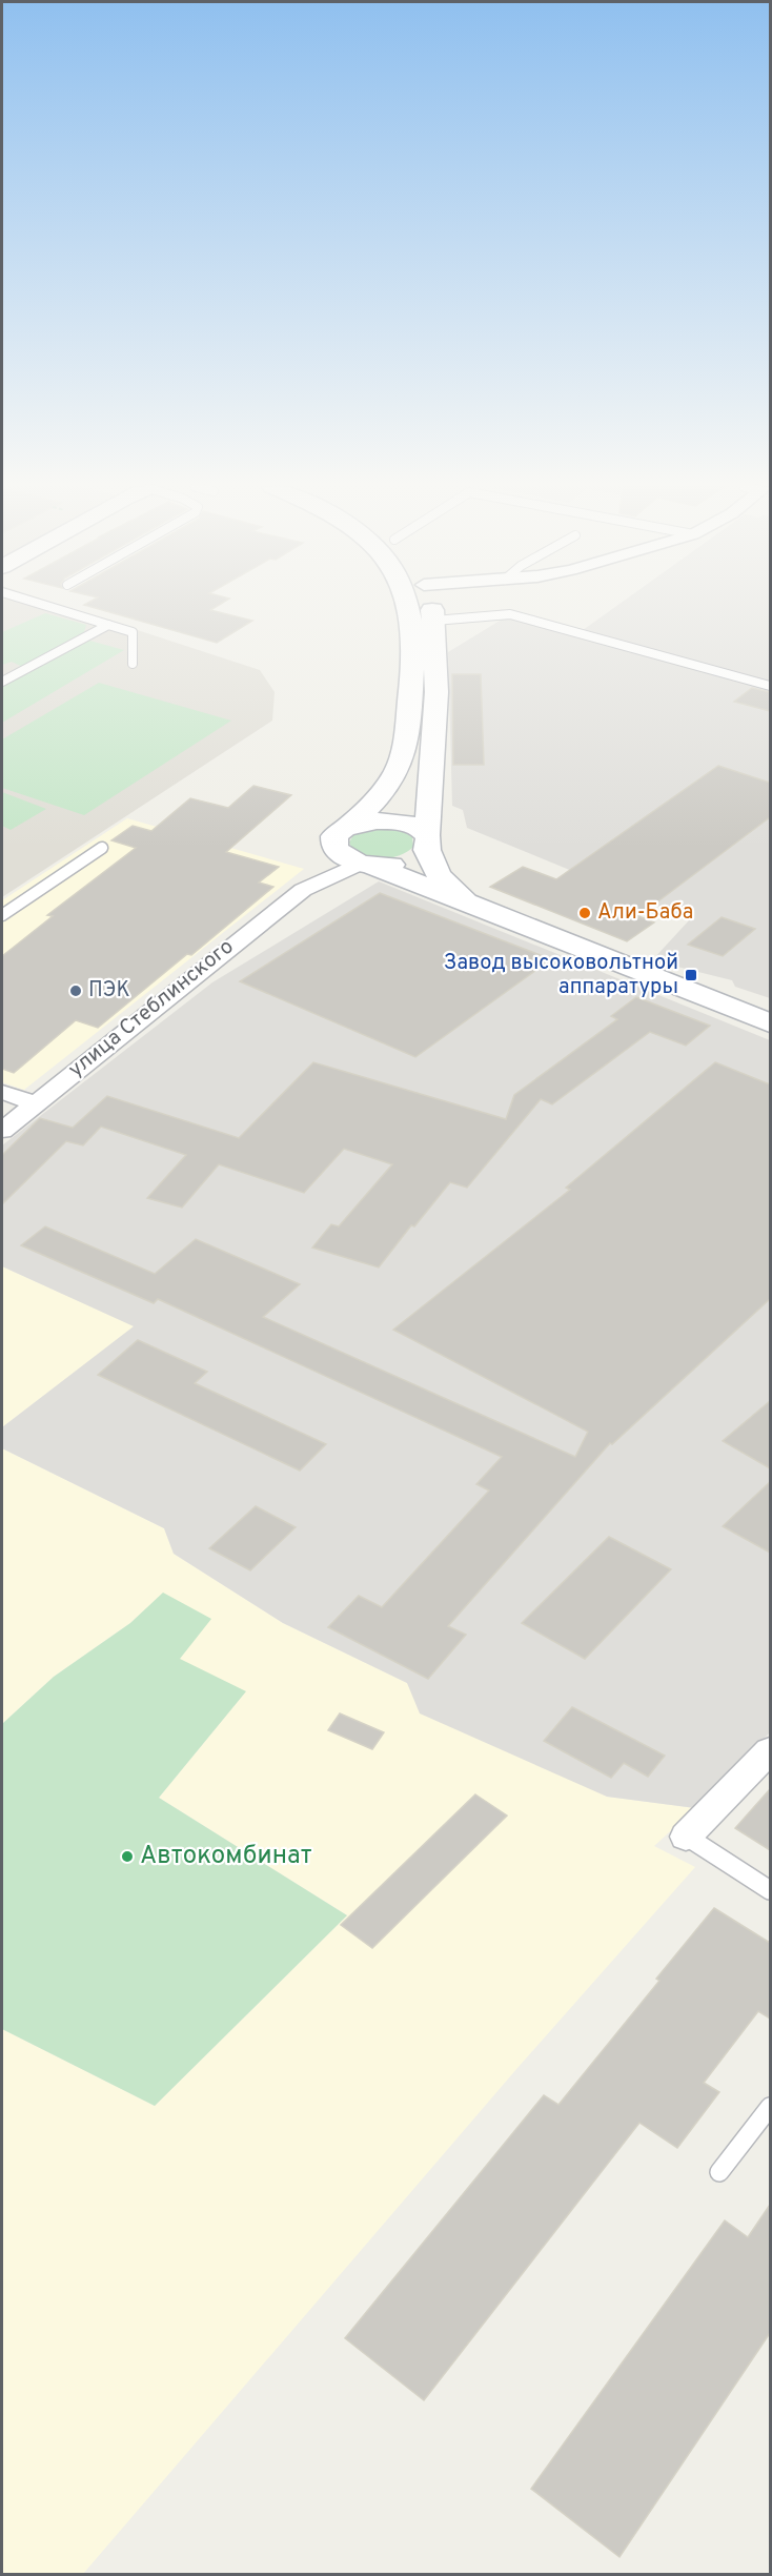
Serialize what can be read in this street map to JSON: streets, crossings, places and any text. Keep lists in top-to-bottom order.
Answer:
{
  "streets": {
    "street": ["улица Стеблинского"]
  },
  "places": {
    "other": ["Али-Баба", "ПЭК", "Автокомбинат"],
    "transit": ["Завод высоковольтной аппаратуры"]
  }
}
